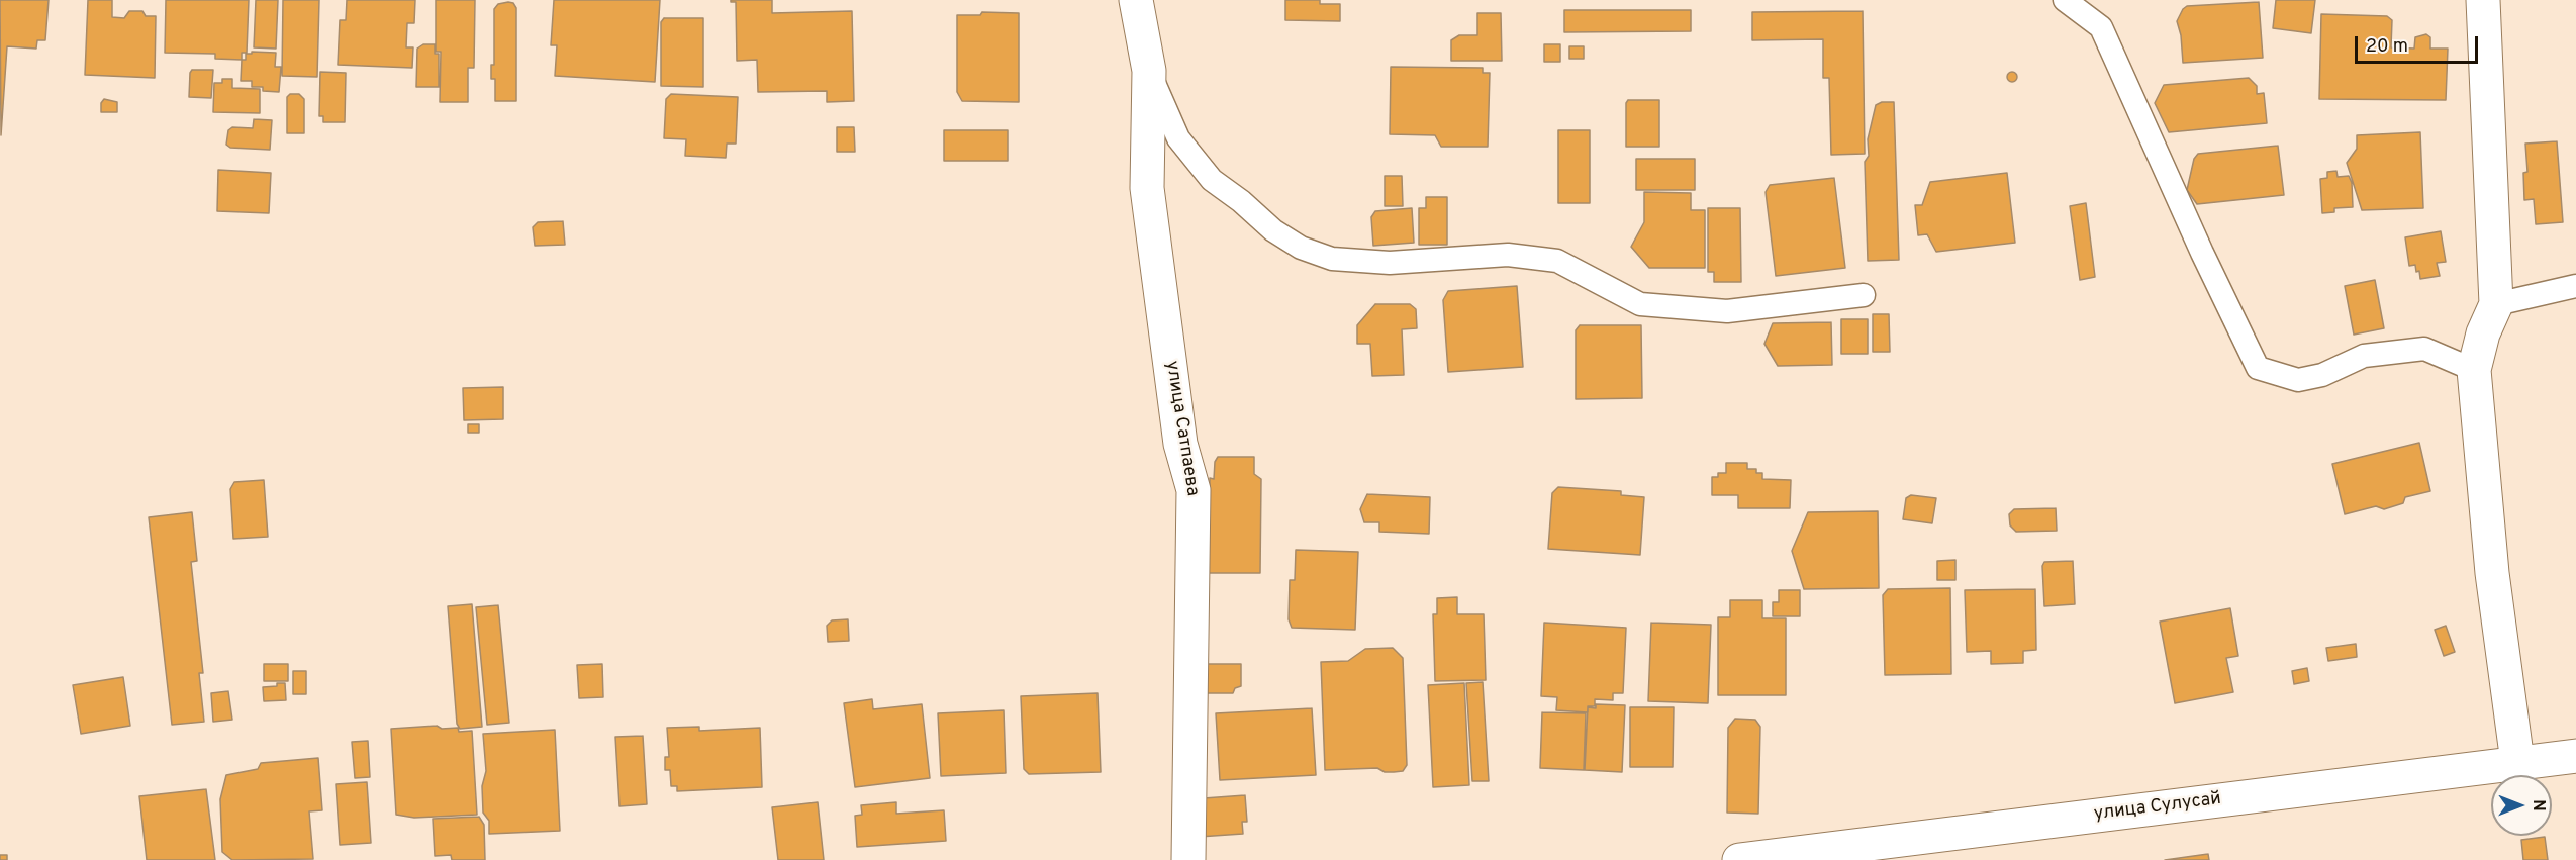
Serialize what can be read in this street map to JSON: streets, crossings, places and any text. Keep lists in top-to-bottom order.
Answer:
{
  "streets": {
    "street": ["улица Сатпаева", "улица Сулусай"]
  },
  "scale_bar": "20 m",
  "north": "right"
}
